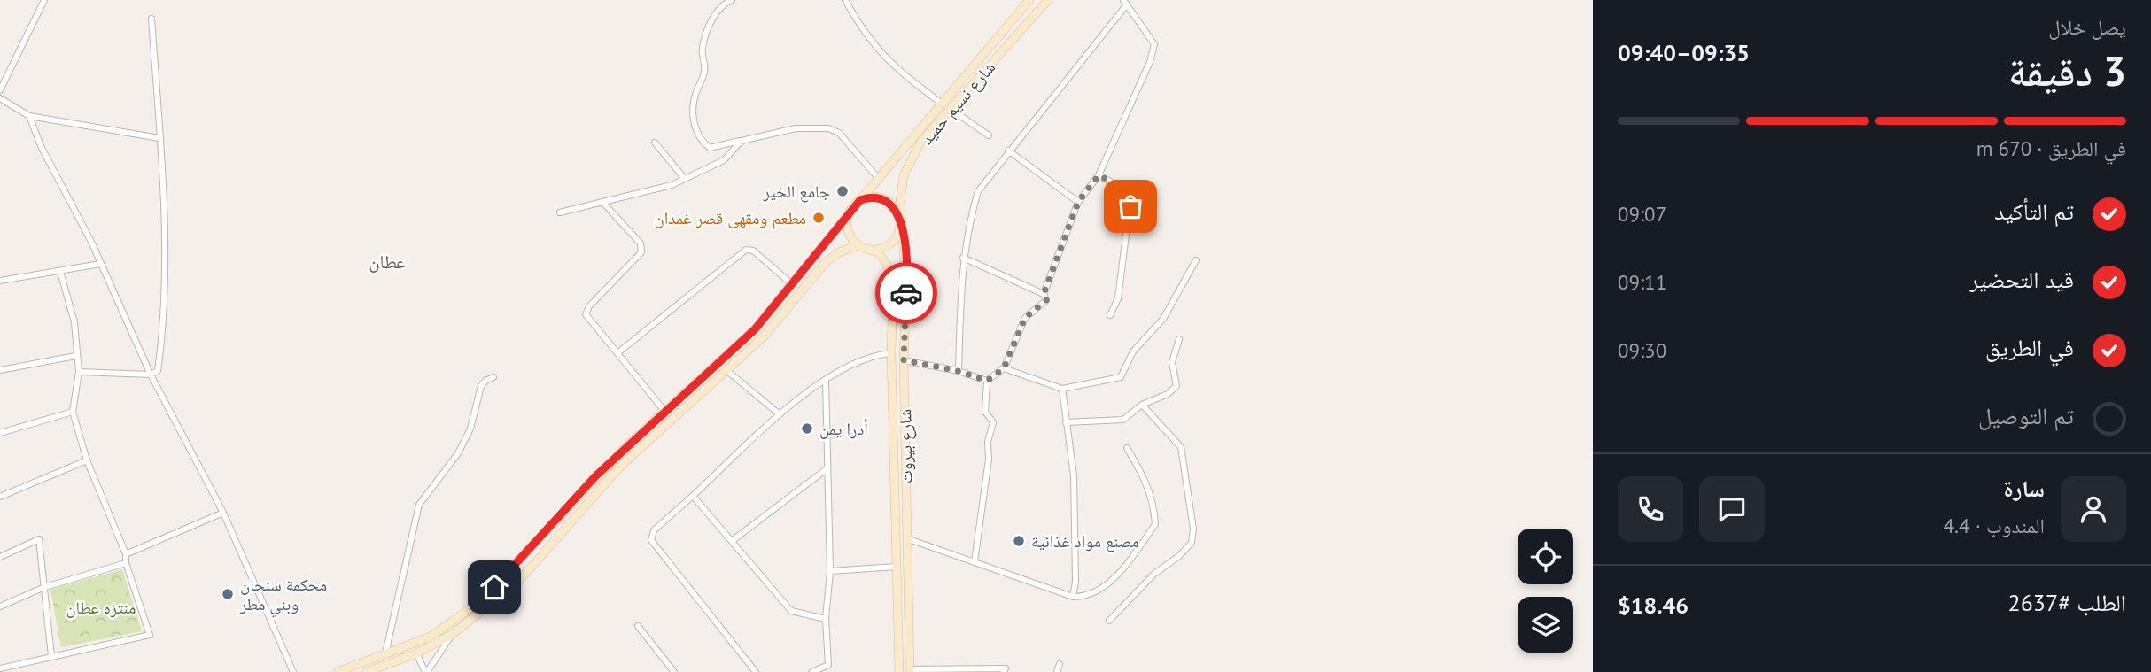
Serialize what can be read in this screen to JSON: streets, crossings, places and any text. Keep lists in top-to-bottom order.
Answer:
{
  "streets": {
    "main road": ["شارع نسيم حميد", "شارع بيروت"]
  },
  "crossings": [
    ["شارع نسيم حميد", "شارع بيروت"]
  ],
  "districts": ["عطان"],
  "parks": ["منتزه عطان"],
  "places": [
    "جامع الخير",
    "مطعم ومقهى قصر غمدان",
    "أدرا يمن",
    "مصنع مواد غذائية",
    "محكمة سنحان وبني مطر"
  ],
  "page": {
    "heading": ["3 دقيقة", "يصل خلال", "09:35–09:40"],
    "panel": [
      "سارة",
      "المندوب · 4.4",
      "الطلب #2637",
      "$18.46"
    ],
    "bar": "في الطريق · 670 m",
    "list": [
      ["تم التأكيد", "09:07"],
      ["قيد التحضير", "09:11"],
      ["في الطريق", "09:30"],
      "تم التوصيل"
    ]
  }
}
